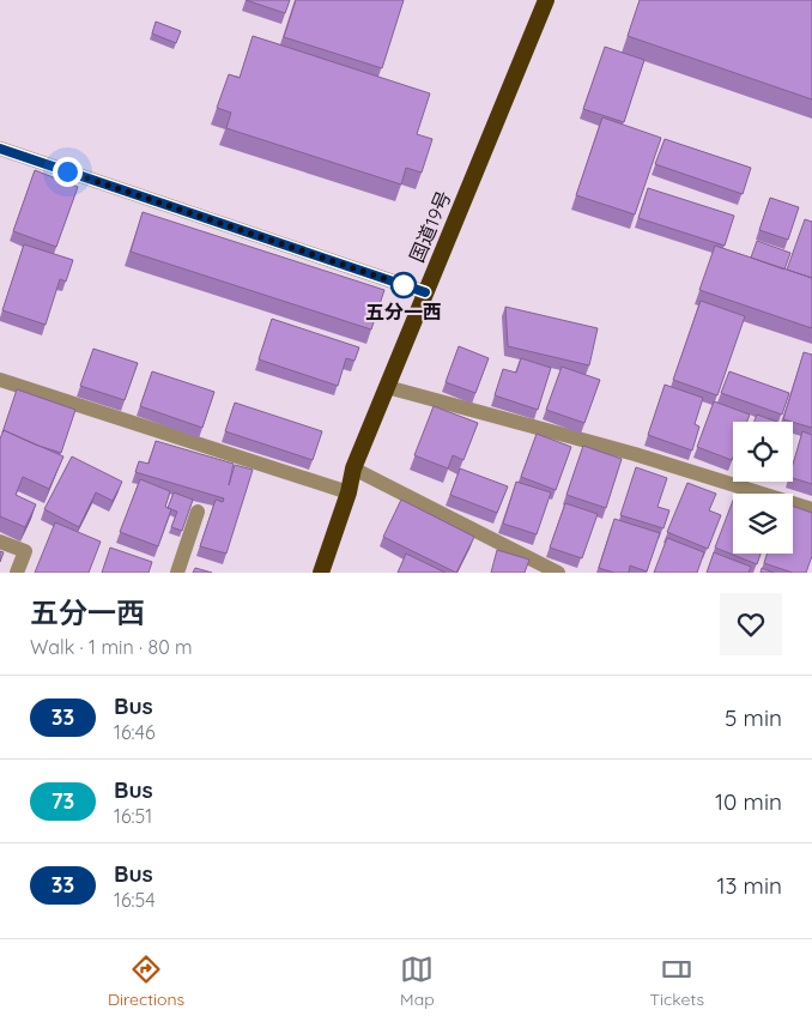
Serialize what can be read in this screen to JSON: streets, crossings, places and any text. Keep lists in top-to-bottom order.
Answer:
{
  "streets": {
    "highway": ["国道19号"]
  },
  "places": ["五分一西"],
  "lines": ["bus line 33"],
  "page": {
    "heading": ["五分一西", "Walk · 1 min · 80 m"],
    "list": [
      {
        "mark": "33",
        "name": "Bus",
        "note": "16:46",
        "value": "5 min"
      },
      {
        "mark": "73",
        "name": "Bus",
        "note": "16:51",
        "value": "10 min"
      },
      {
        "mark": "33",
        "name": "Bus",
        "note": "16:54",
        "value": "13 min"
      }
    ],
    "tabs": ["Directions", "Map", "Tickets"]
  }
}
